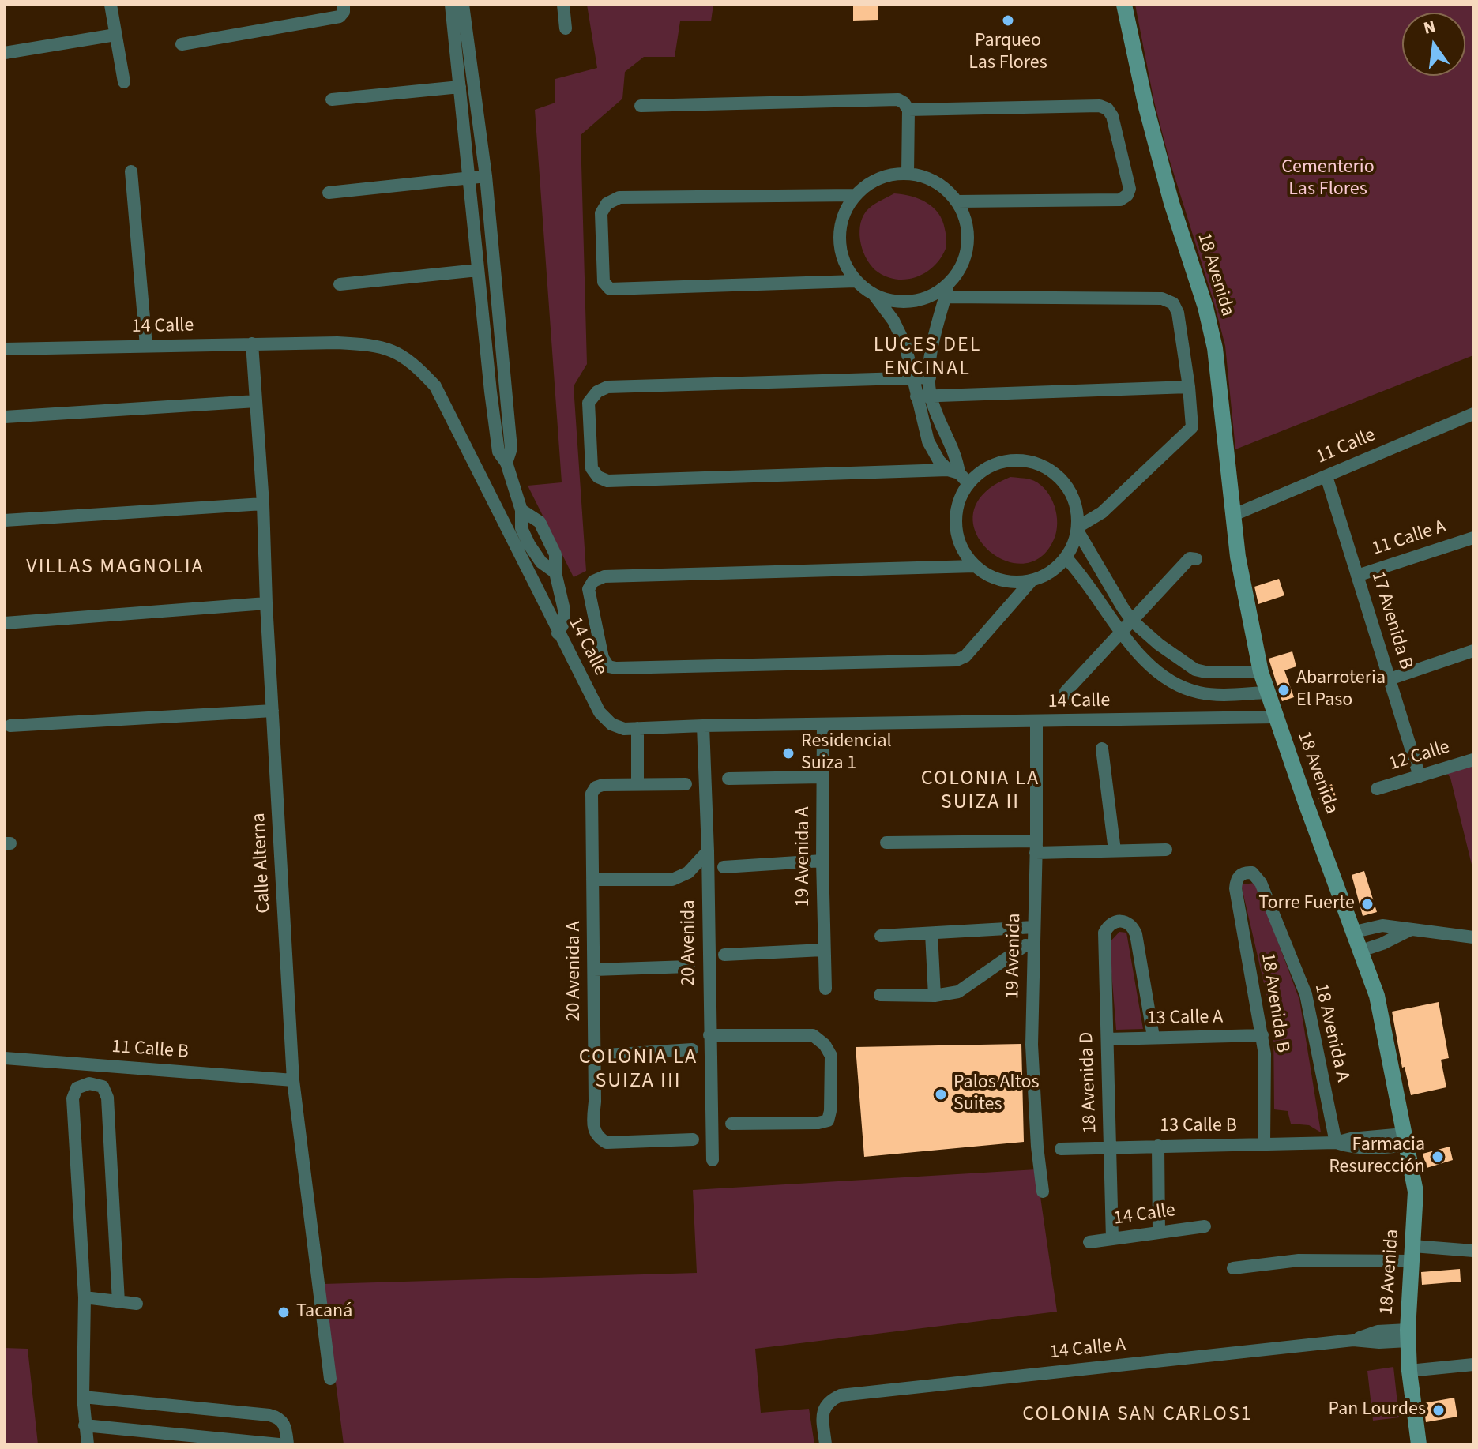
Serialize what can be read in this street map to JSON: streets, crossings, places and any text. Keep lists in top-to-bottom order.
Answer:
{
  "streets": {
    "street": [
      "18 Avenida",
      "14 Calle",
      "11 Calle",
      "11 Calle A",
      "17 Avenida B",
      "12 Calle",
      "19 Avenida A",
      "Calle Alterna",
      "20 Avenida",
      "19 Avenida",
      "20 Avenida A",
      "18 Avenida B",
      "13 Calle A",
      "18 Avenida A",
      "11 Calle B",
      "18 Avenida D",
      "13 Calle B",
      "14 Calle A"
    ]
  },
  "crossings": [
    ["18 Avenida", "14 Calle"],
    ["18 Avenida", "11 Calle"],
    ["18 Avenida", "13 Calle B"],
    ["18 Avenida", "14 Calle A"],
    ["14 Calle", "19 Avenida A"],
    ["14 Calle", "Calle Alterna"],
    ["14 Calle", "20 Avenida"],
    ["14 Calle", "19 Avenida"],
    ["14 Calle", "18 Avenida D"],
    ["11 Calle", "17 Avenida B"],
    ["11 Calle A", "17 Avenida B"],
    ["17 Avenida B", "12 Calle"],
    ["Calle Alterna", "11 Calle B"],
    ["18 Avenida B", "13 Calle A"],
    ["18 Avenida B", "18 Avenida A"],
    ["18 Avenida B", "13 Calle B"],
    ["13 Calle A", "18 Avenida D"],
    ["18 Avenida A", "13 Calle B"],
    ["18 Avenida D", "13 Calle B"]
  ],
  "districts": [
    "LUCES DEL ENCINAL",
    "VILLAS MAGNOLIA",
    "COLONIA LA SUIZA II",
    "COLONIA LA SUIZA III",
    "COLONIA SAN CARLOS1"
  ],
  "parks": ["Cementerio Las Flores"],
  "places": [
    "Parqueo Las Flores",
    "Abarroteria El Paso",
    "Residencial Suiza 1",
    "Torre Fuerte",
    "Palos Altos Suites",
    "Farmacia Resurección",
    "Tacaná",
    "Pan Lourdes"
  ],
  "north": "top"
}
